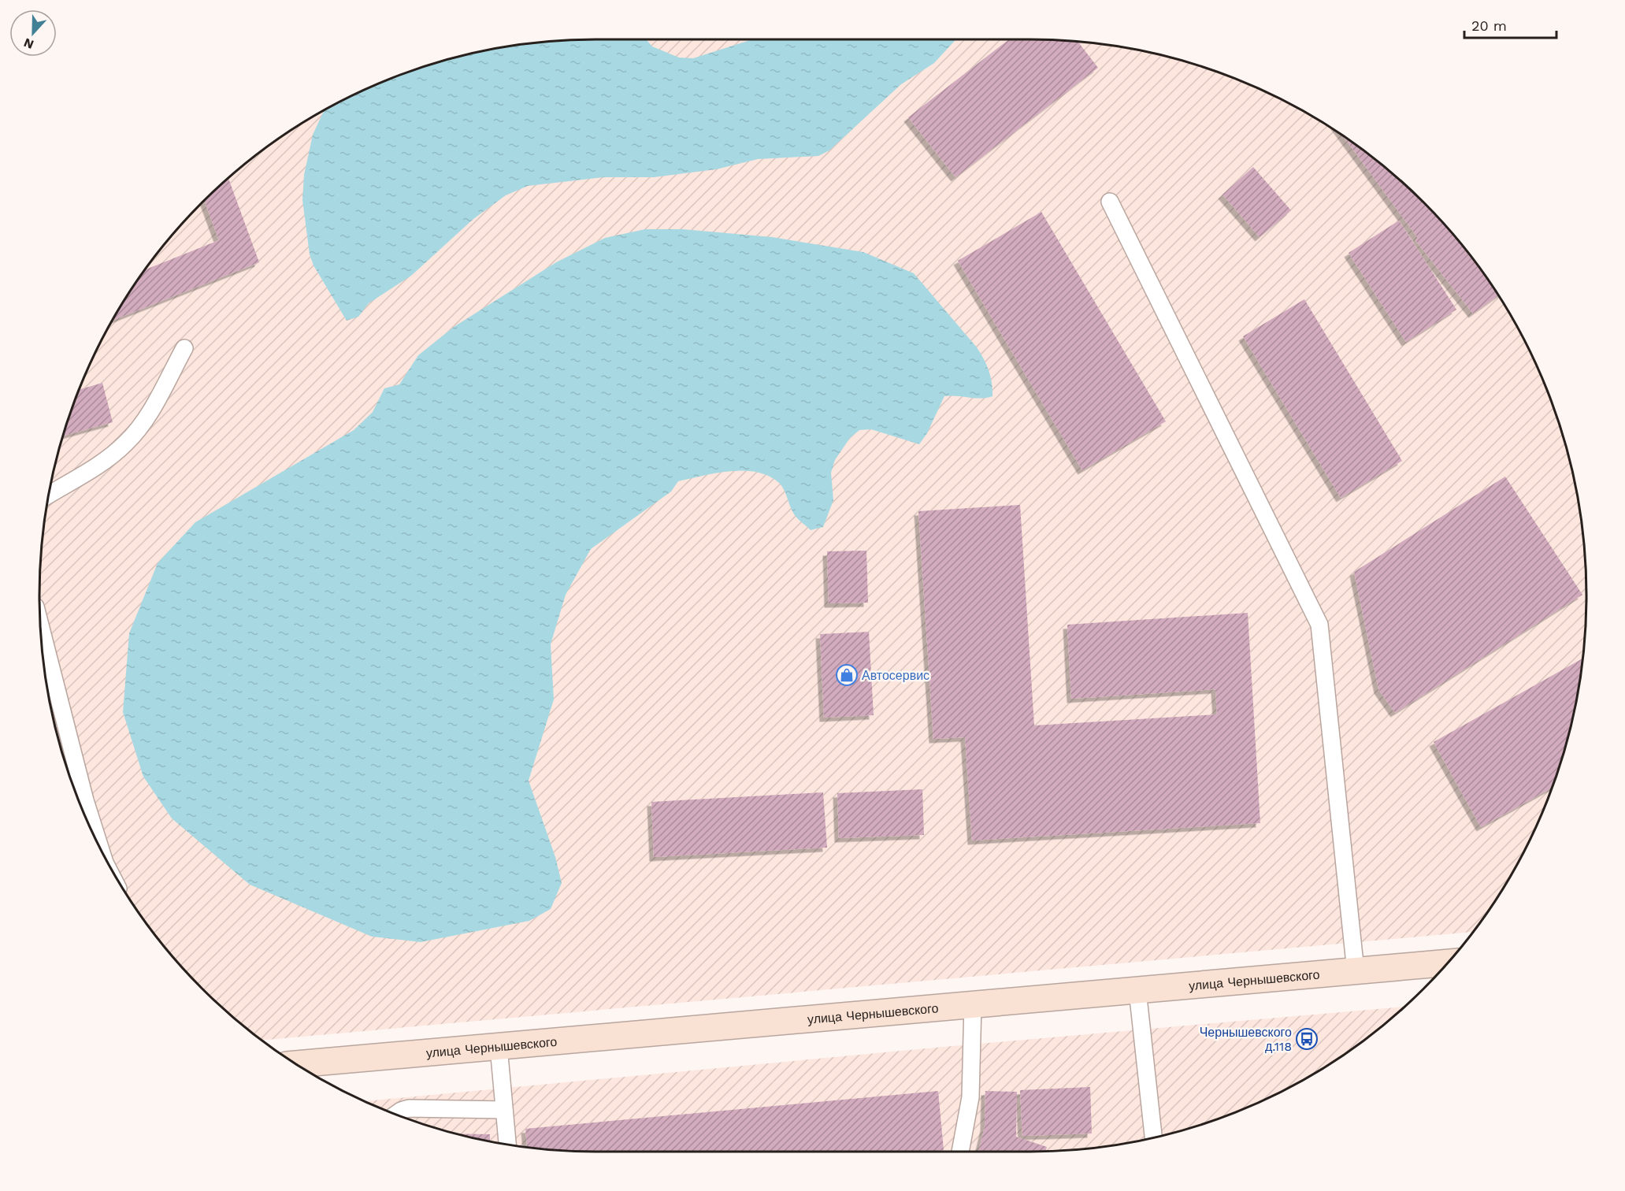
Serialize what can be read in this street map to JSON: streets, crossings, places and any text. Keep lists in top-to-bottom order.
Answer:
{
  "streets": {
    "main road": ["улица Чернышевского"]
  },
  "places": {
    "shop": ["Автосервис"],
    "bus stop": ["Чернышевского д.118"]
  },
  "scale_bar": "20 m",
  "north": "bottom"
}
